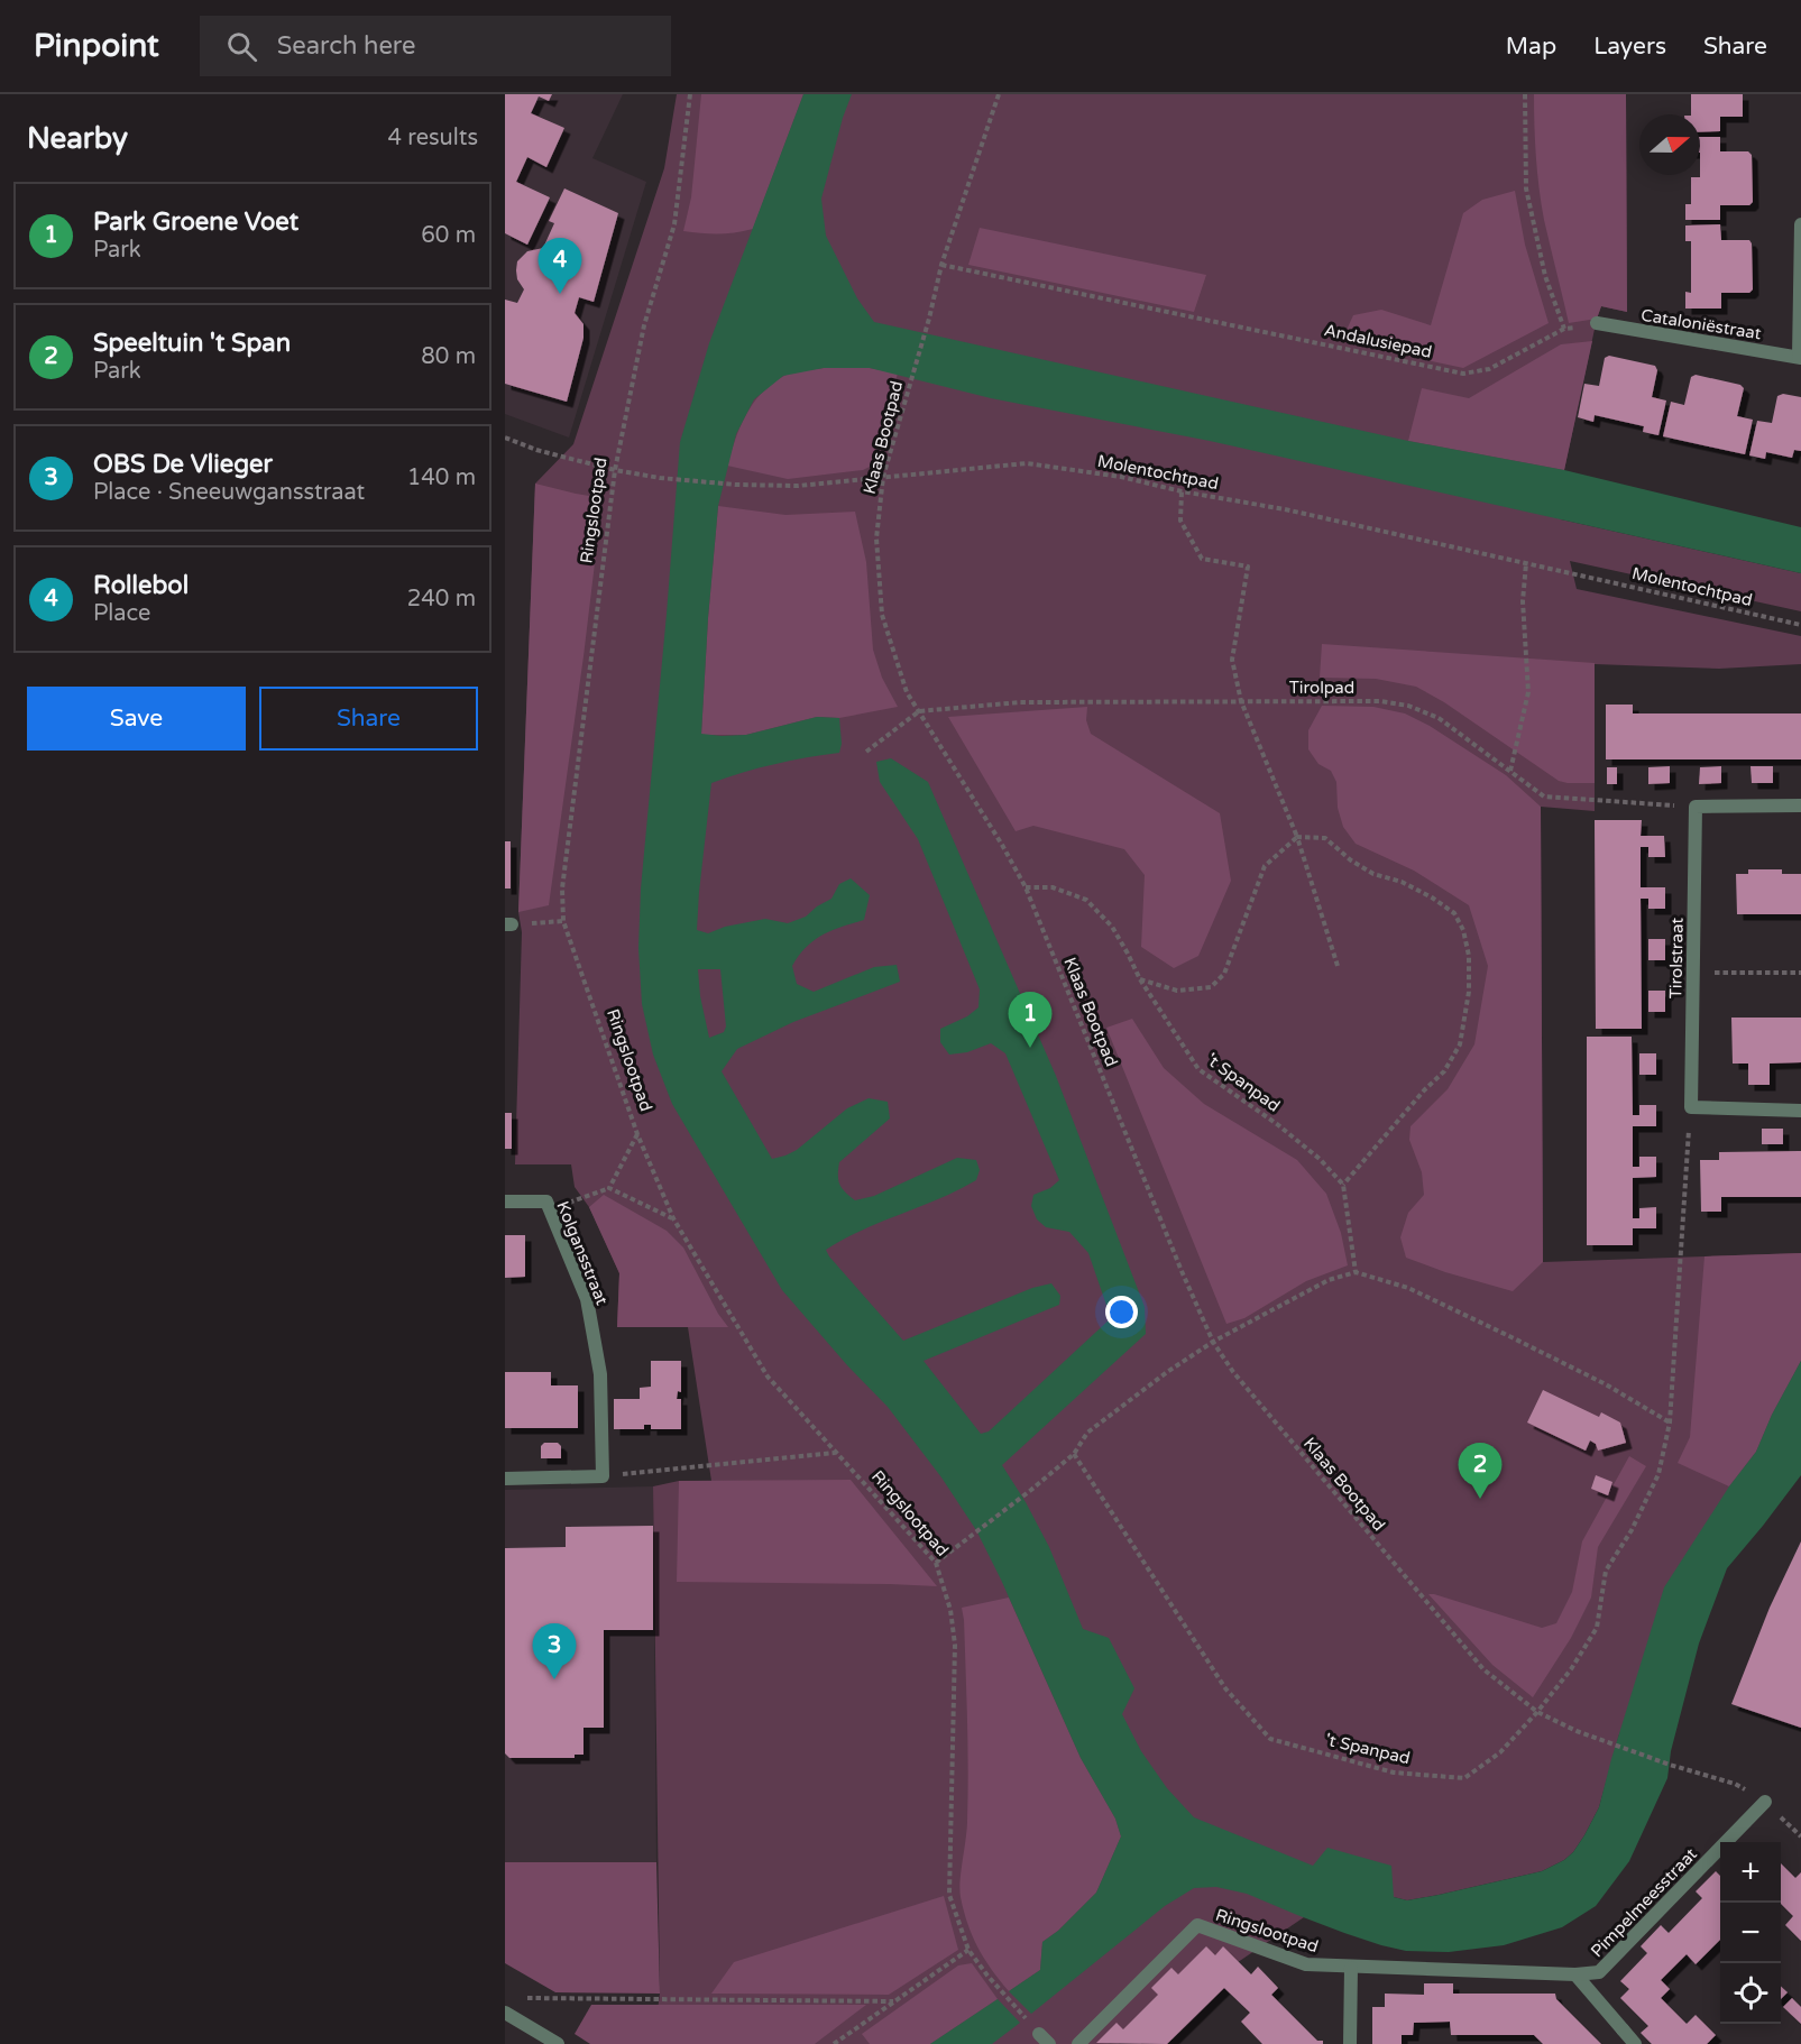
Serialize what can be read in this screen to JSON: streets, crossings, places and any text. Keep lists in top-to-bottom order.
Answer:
{
  "streets": {
    "street": [
      "Cataloniëstraat",
      "Ringslootpad",
      "Tirolstraat",
      "Kolgansstraat",
      "Pimpelmeesstraat"
    ],
    "path": [
      "Andalusiepad",
      "Klaas Bootpad",
      "Molentochtpad",
      "Tirolpad",
      "'t Spanpad"
    ]
  },
  "crossings": [
    ["Andalusiepad", "Klaas Bootpad"],
    ["Klaas Bootpad", "Molentochtpad"],
    ["Klaas Bootpad", "Tirolpad"],
    ["Klaas Bootpad", "'t Spanpad"],
    ["Molentochtpad", "Ringslootpad"],
    ["Ringslootpad", "Pimpelmeesstraat"],
    ["Tirolpad", "Tirolstraat"],
    ["Tirolstraat", "'t Spanpad"]
  ],
  "north": "right",
  "page": {
    "header": "Pinpoint",
    "search": "Search here",
    "nav": ["Map", "Layers", "Share"],
    "heading": ["Nearby", "4 results"],
    "list": [
      {
        "mark": "1",
        "name": "Park Groene Voet",
        "note": "Park",
        "value": "60 m"
      },
      {
        "mark": "2",
        "name": "Speeltuin 't Span",
        "note": "Park",
        "value": "80 m"
      },
      {
        "mark": "3",
        "name": "OBS De Vlieger",
        "note": "Place · Sneeuwgansstraat",
        "value": "140 m"
      },
      {
        "mark": "4",
        "name": "Rollebol",
        "note": "Place",
        "value": "240 m"
      }
    ],
    "pins": [
      "4",
      "1",
      "2",
      "3"
    ],
    "buttons": ["Save", "Share"],
    "map_buttons": ["+", "−"]
  }
}
